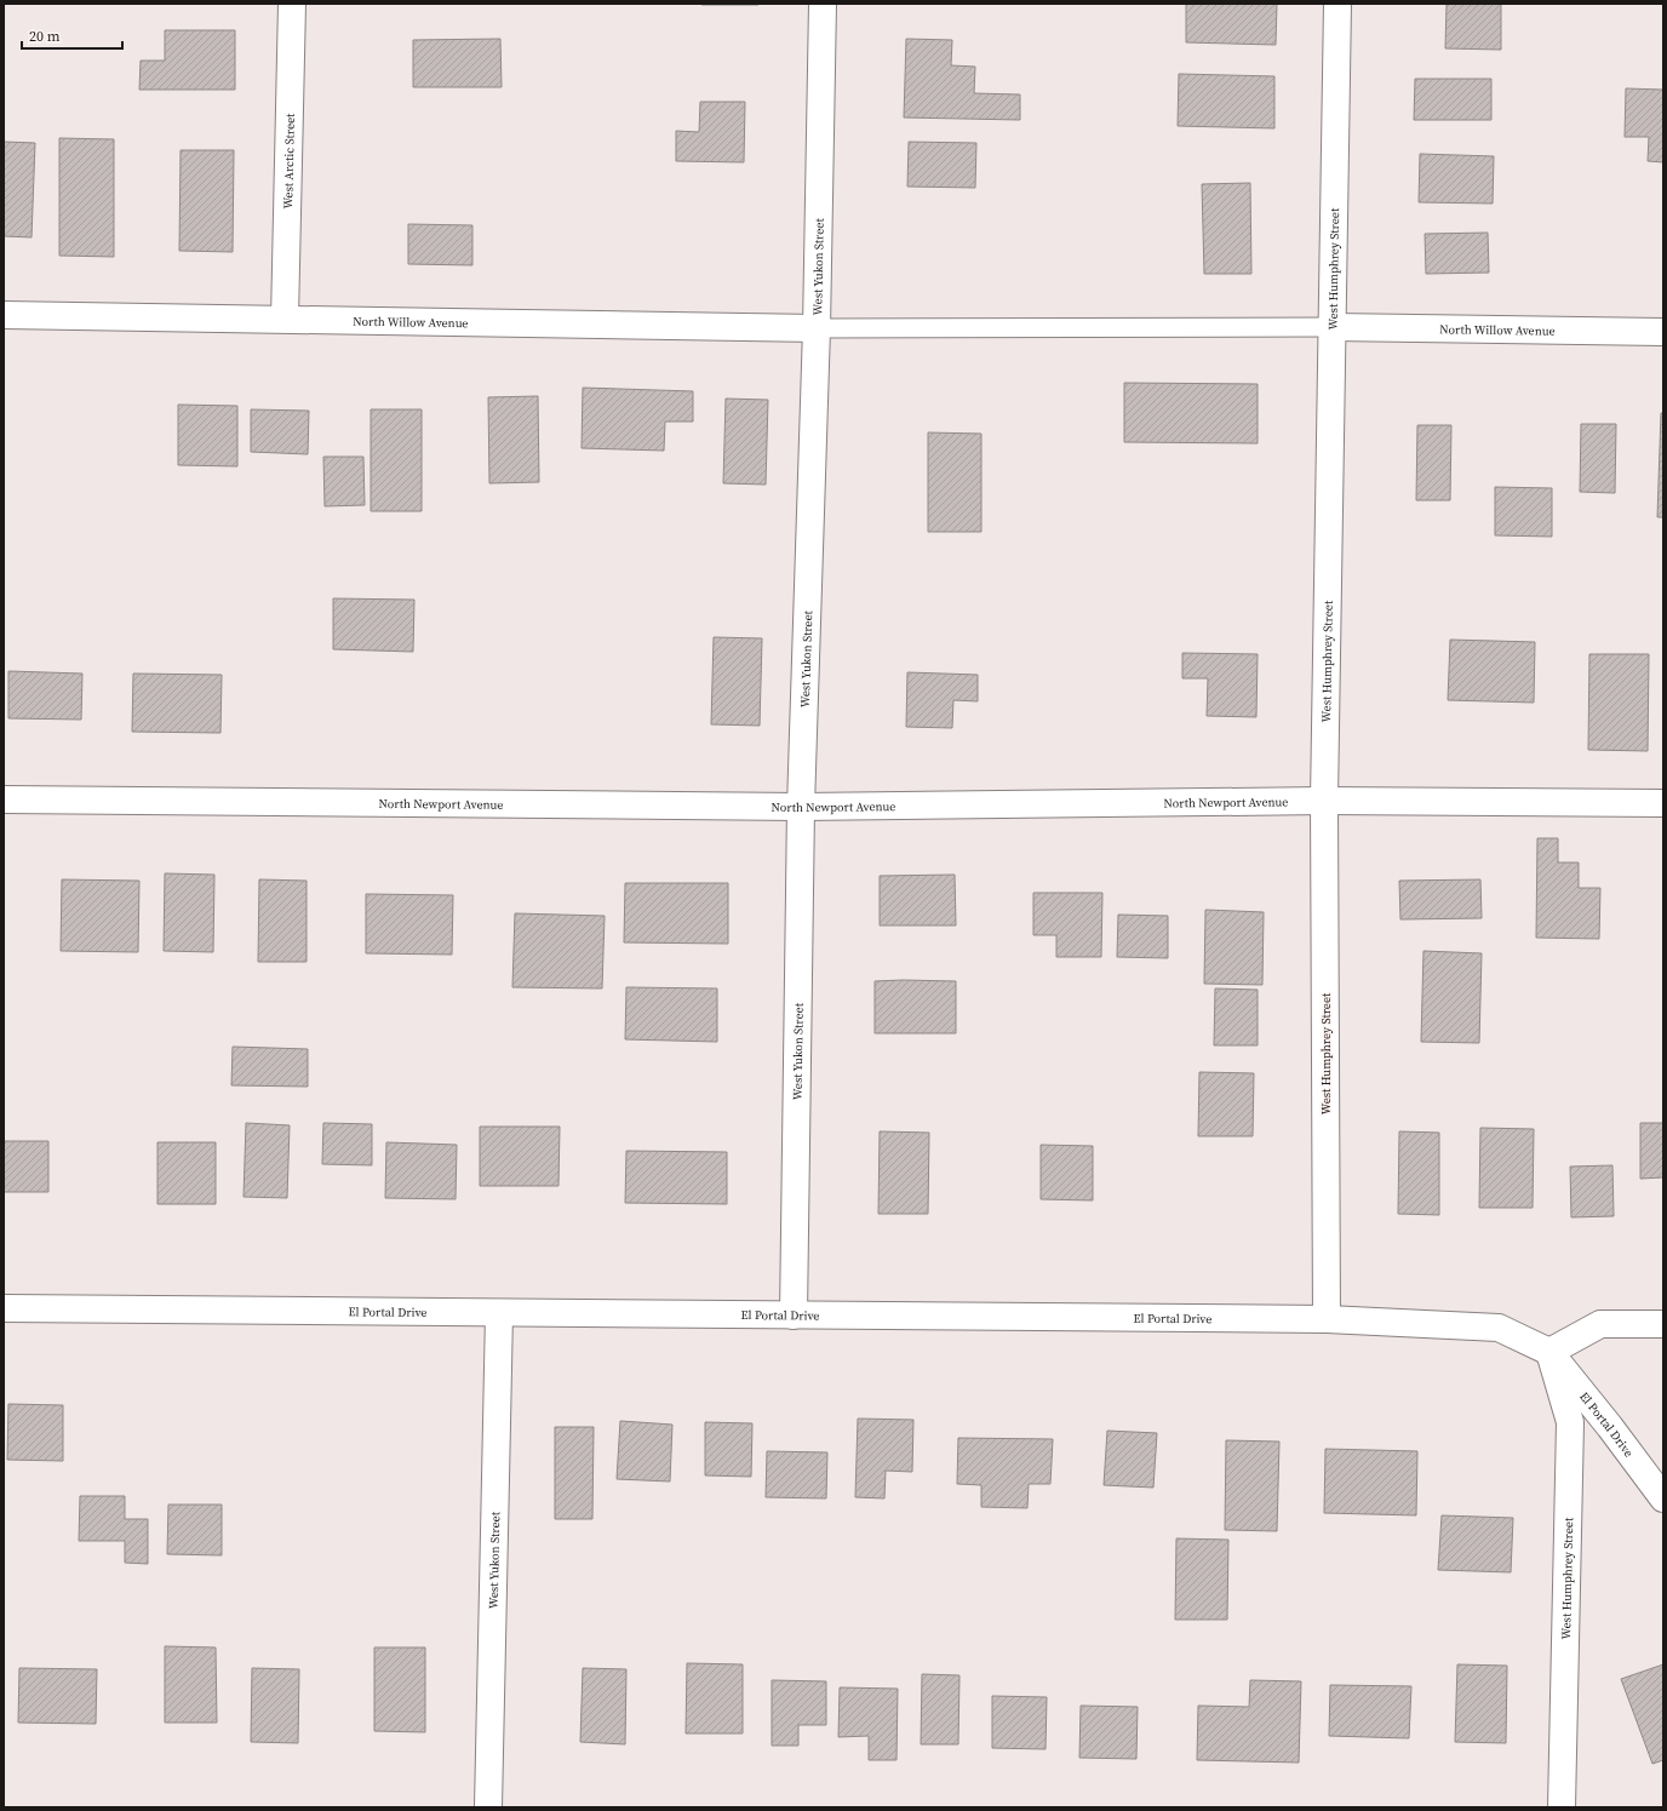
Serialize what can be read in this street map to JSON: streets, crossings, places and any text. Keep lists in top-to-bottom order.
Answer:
{
  "streets": {
    "street": [
      "West Arctic Street",
      "West Yukon Street",
      "West Humphrey Street",
      "North Willow Avenue",
      "North Newport Avenue",
      "El Portal Drive"
    ]
  },
  "crossings": [
    ["West Arctic Street", "North Willow Avenue"],
    ["West Yukon Street", "North Willow Avenue"],
    ["West Yukon Street", "North Newport Avenue"],
    ["West Yukon Street", "El Portal Drive"],
    ["West Humphrey Street", "North Willow Avenue"],
    ["West Humphrey Street", "North Newport Avenue"],
    ["West Humphrey Street", "El Portal Drive"]
  ],
  "scale_bar": "20 m"
}
